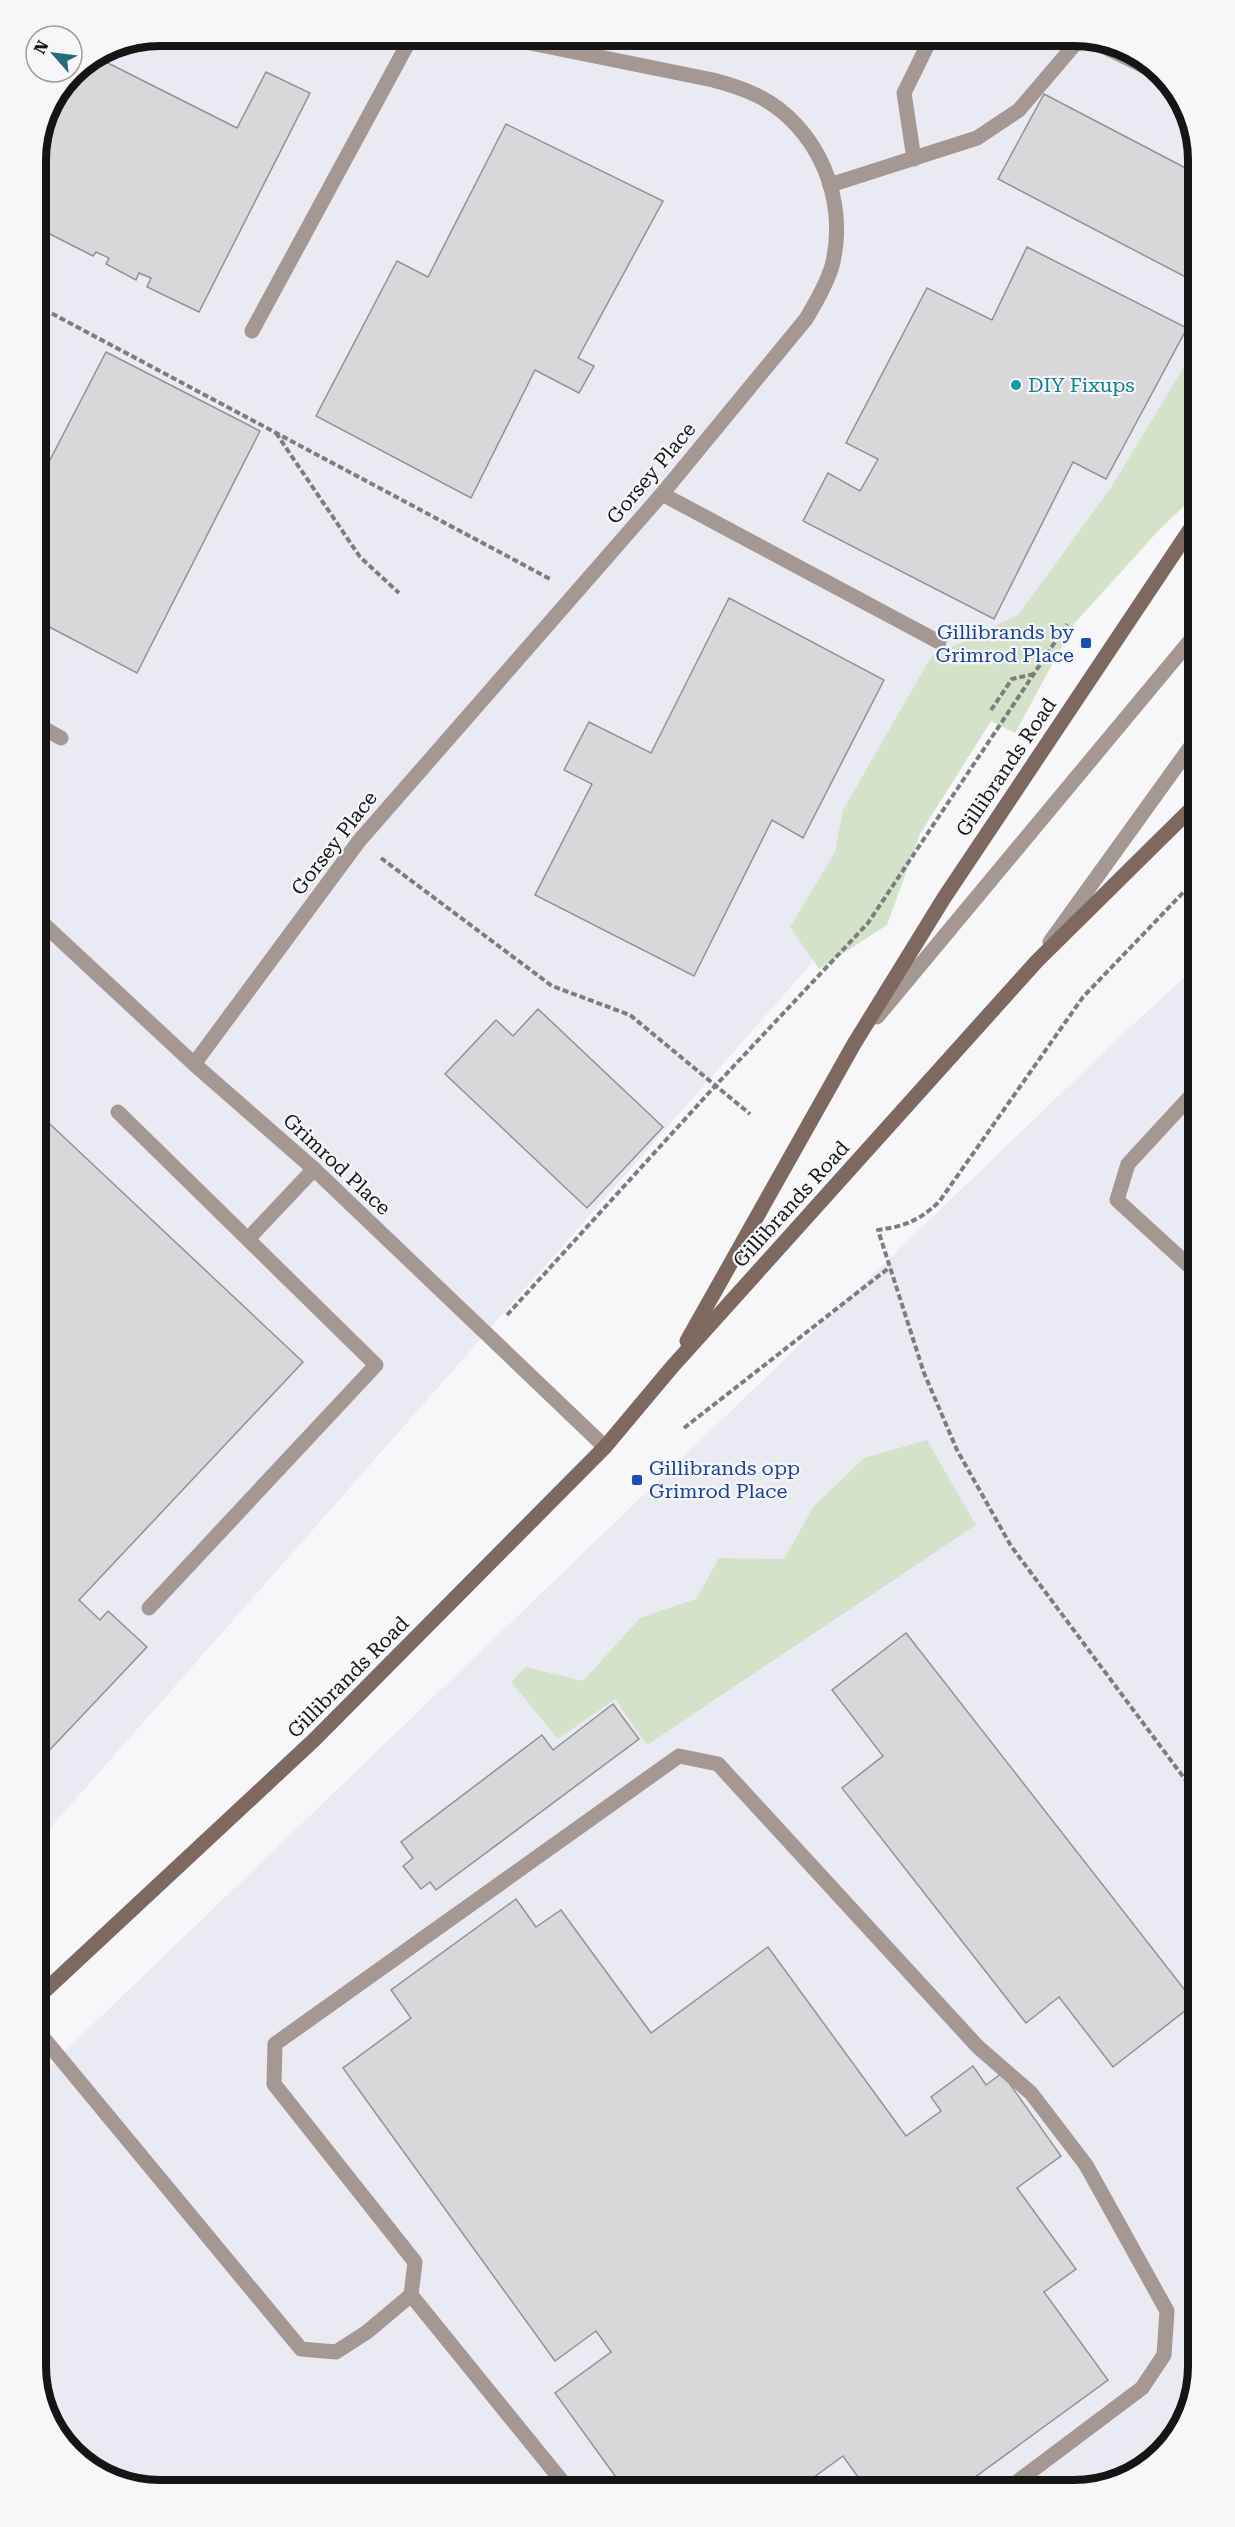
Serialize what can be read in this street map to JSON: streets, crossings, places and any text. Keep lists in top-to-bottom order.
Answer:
{
  "streets": {
    "street": ["Gorsey Place", "Gillibrands Road", "Grimrod Place"]
  },
  "crossings": [
    ["Gorsey Place", "Grimrod Place"],
    ["Gillibrands Road", "Grimrod Place"]
  ],
  "places": {
    "other": ["DIY Fixups"],
    "transit": ["Gillibrands by Grimrod Place", "Gillibrands opp Grimrod Place"]
  },
  "north": "top left"
}
